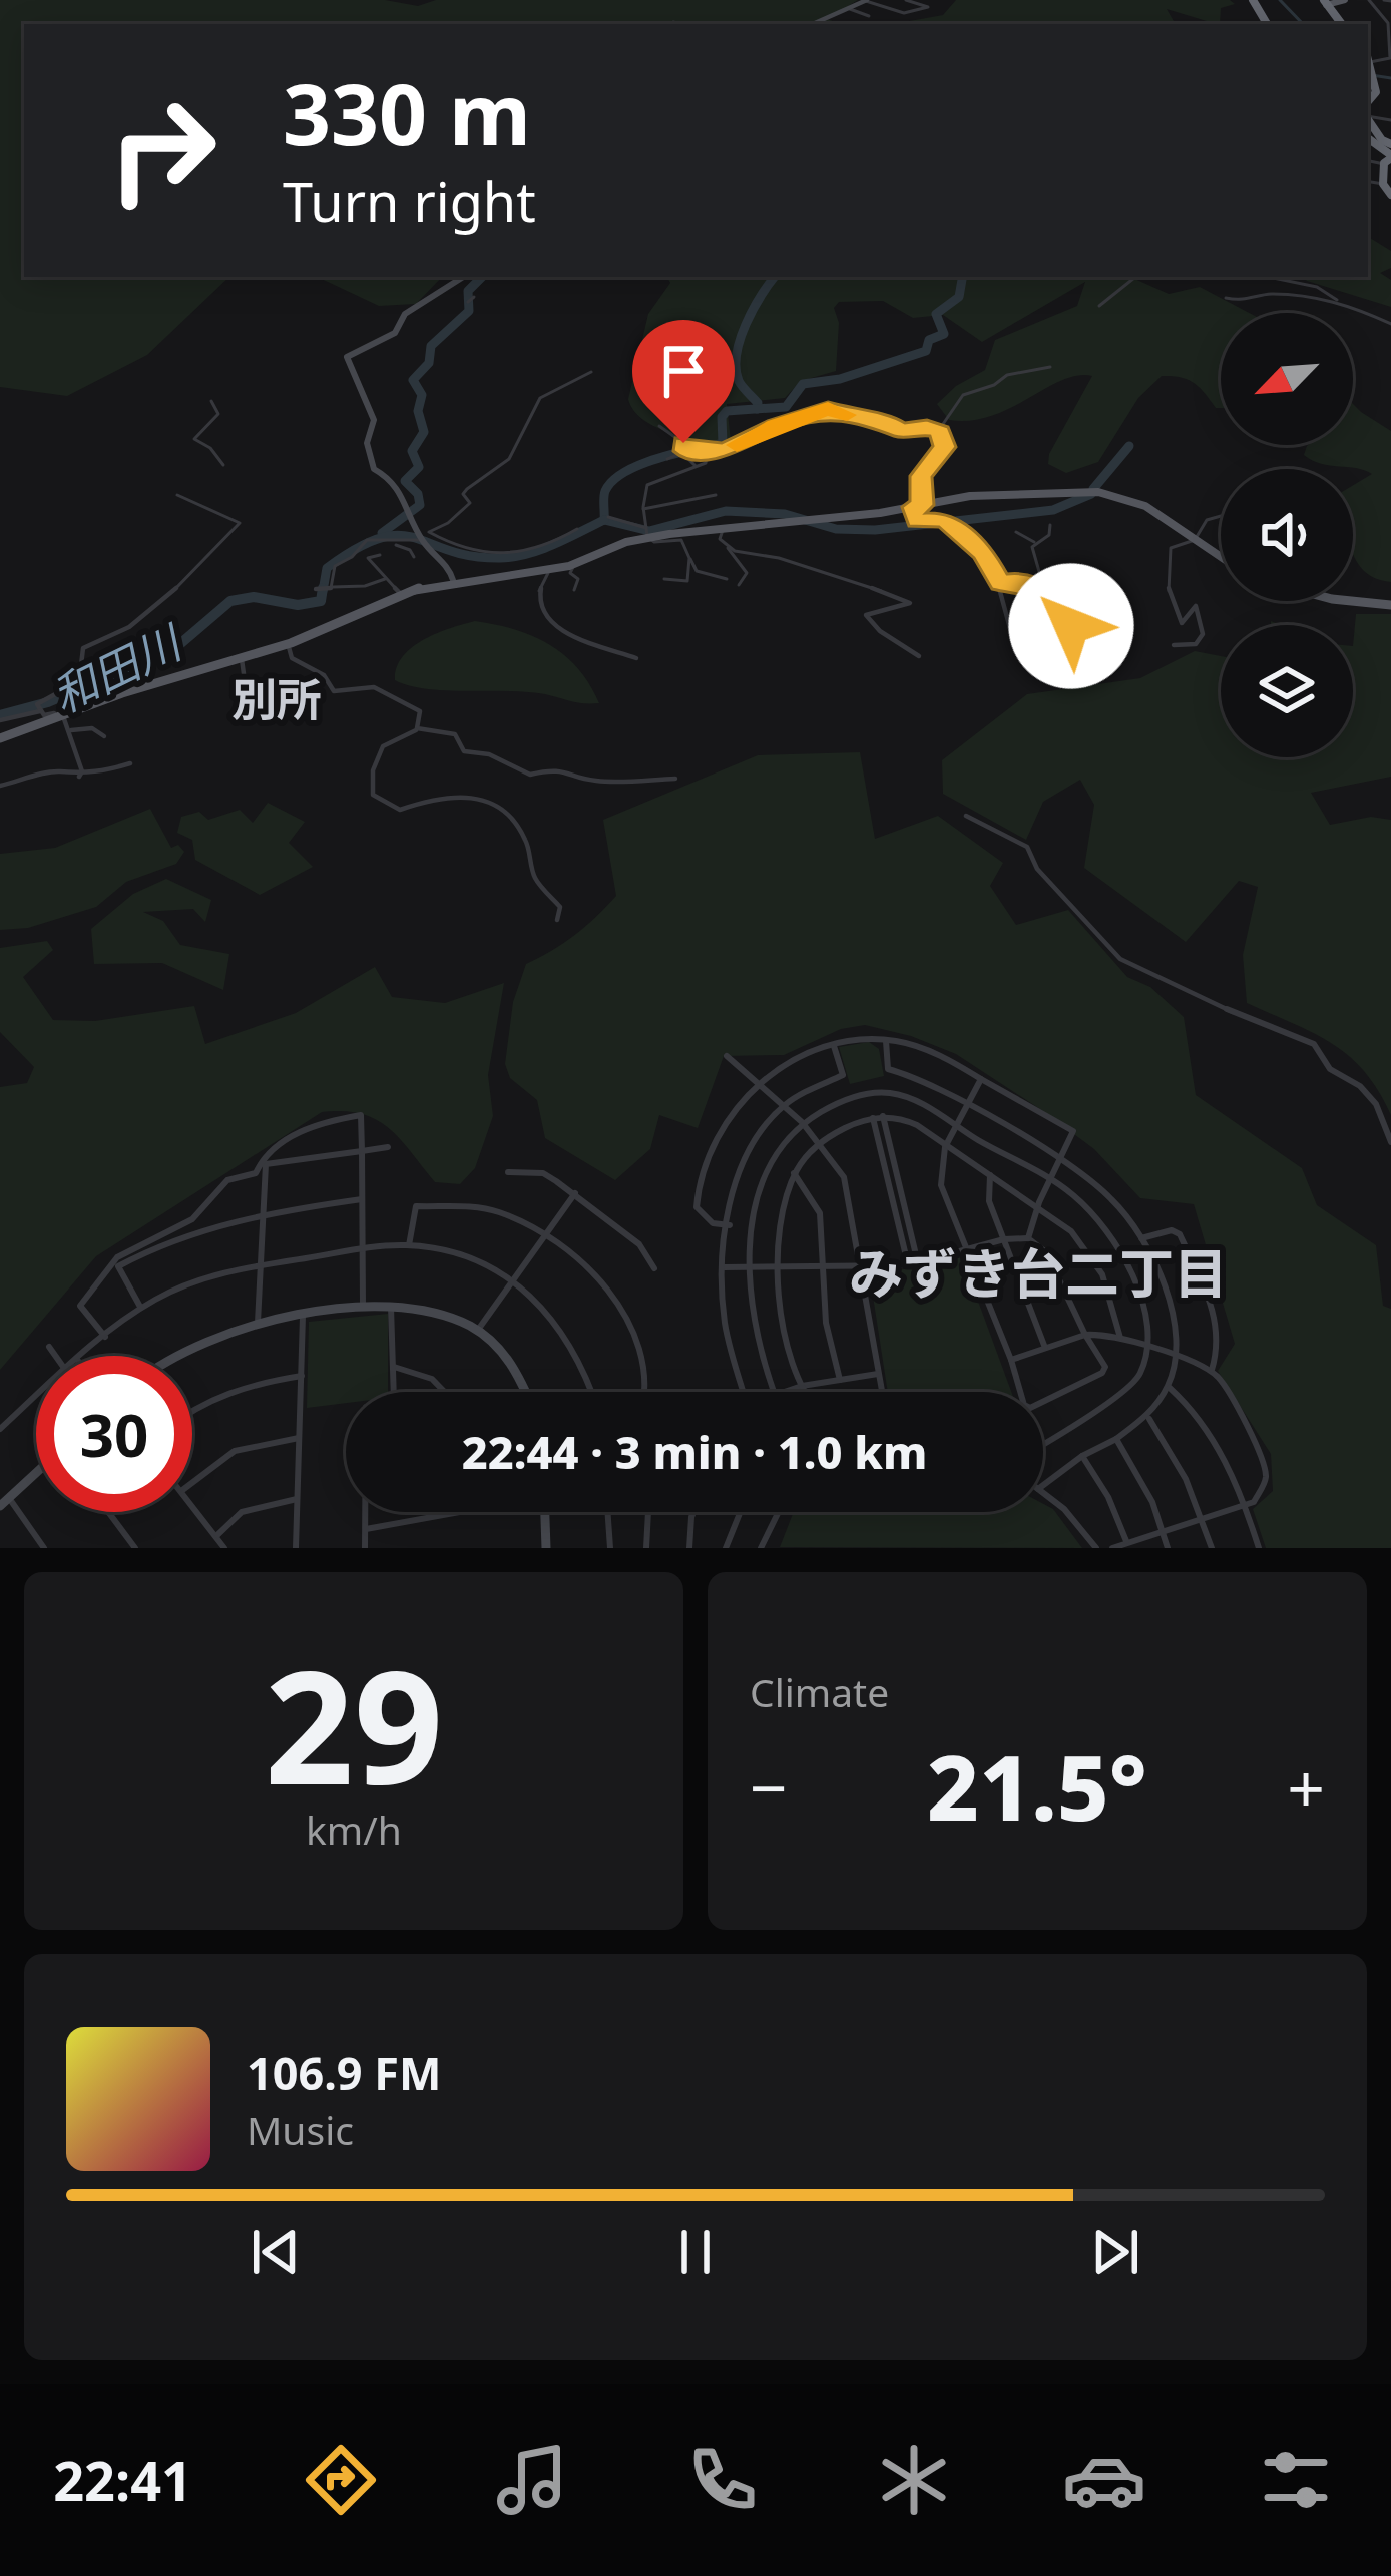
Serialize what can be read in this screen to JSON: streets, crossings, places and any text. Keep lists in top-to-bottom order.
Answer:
{
  "districts": ["別所", "みずき台二丁目"],
  "water": ["和田川"],
  "north": "bottom left",
  "page": {
    "turn": ["330 m", "Turn right"],
    "limit": "30",
    "trip": "22:44 · 3 min · 1.0 km",
    "tile": [
      ["29", "km/h"],
      "Climate"
    ],
    "heat": ["−", "21.5°", "+"],
    "song": ["106.9 FM", "Music"],
    "tabs": "22:41"
  }
}
